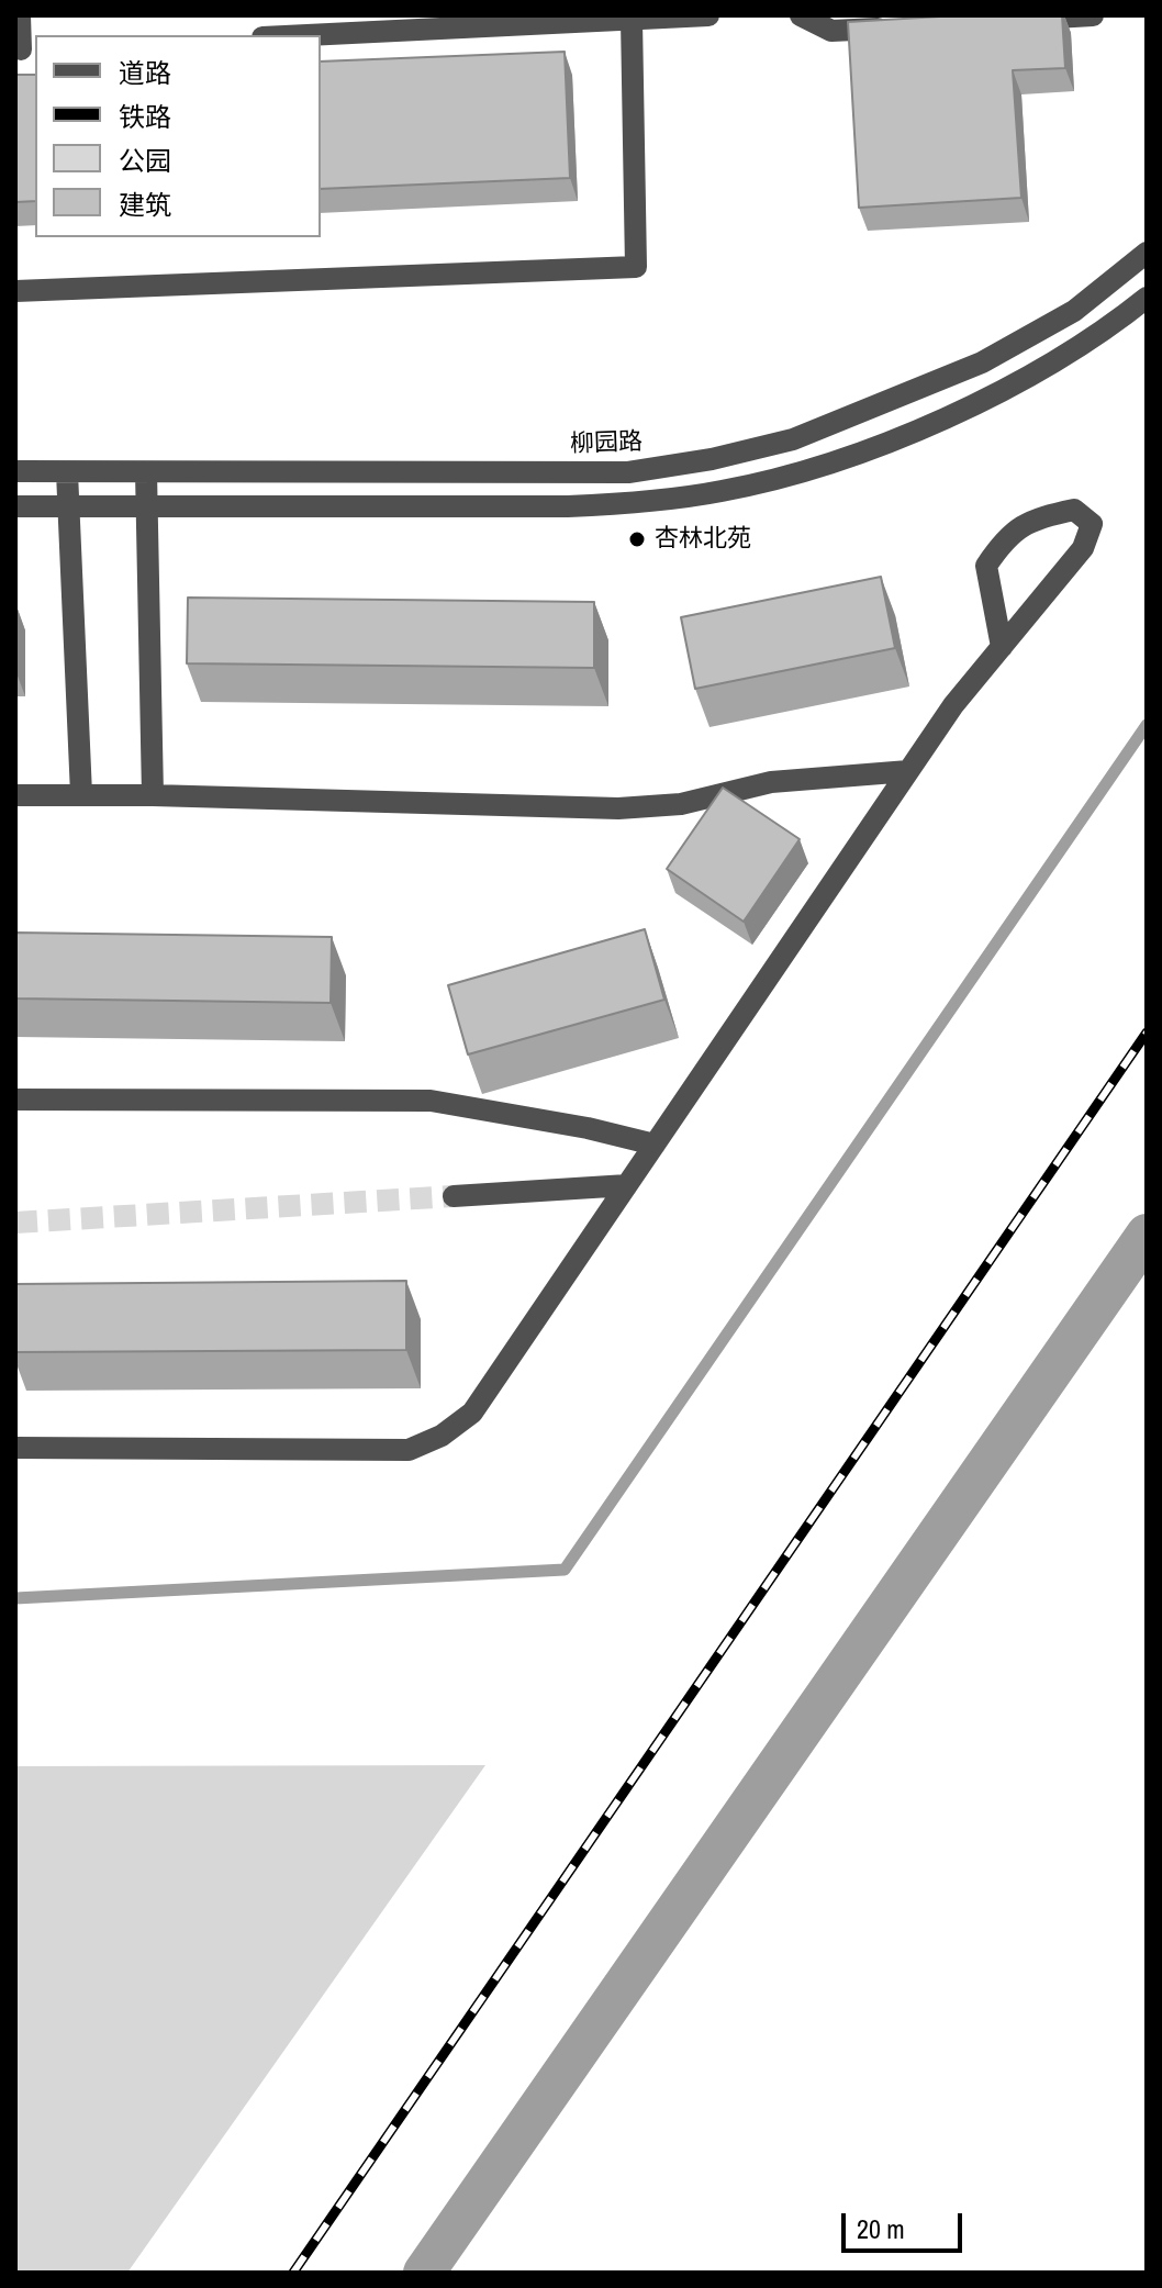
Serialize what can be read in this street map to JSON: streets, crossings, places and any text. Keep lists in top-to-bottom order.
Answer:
{
  "streets": {
    "street": ["柳园路"]
  },
  "places": ["杏林北苑"],
  "legend": [
    "道路",
    "铁路",
    "公园",
    "建筑"
  ],
  "scale_bar": "20 m"
}
